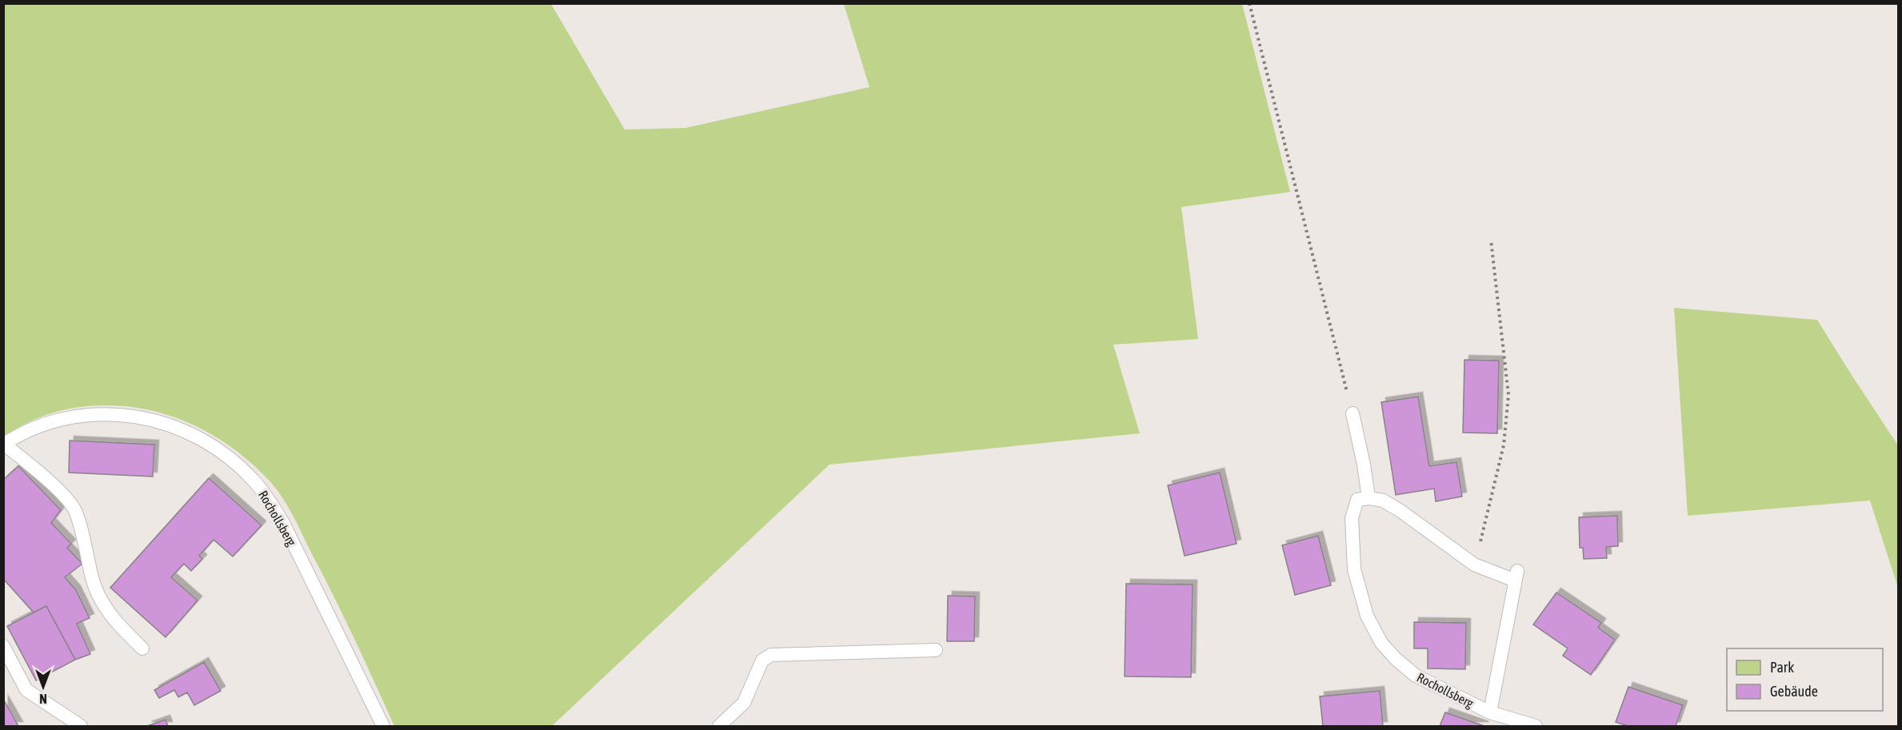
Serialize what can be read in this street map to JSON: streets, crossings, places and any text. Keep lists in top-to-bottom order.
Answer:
{
  "streets": {
    "lane": ["Rochollsberg"]
  },
  "legend": ["Park", "Gebäude"],
  "north": "bottom"
}
